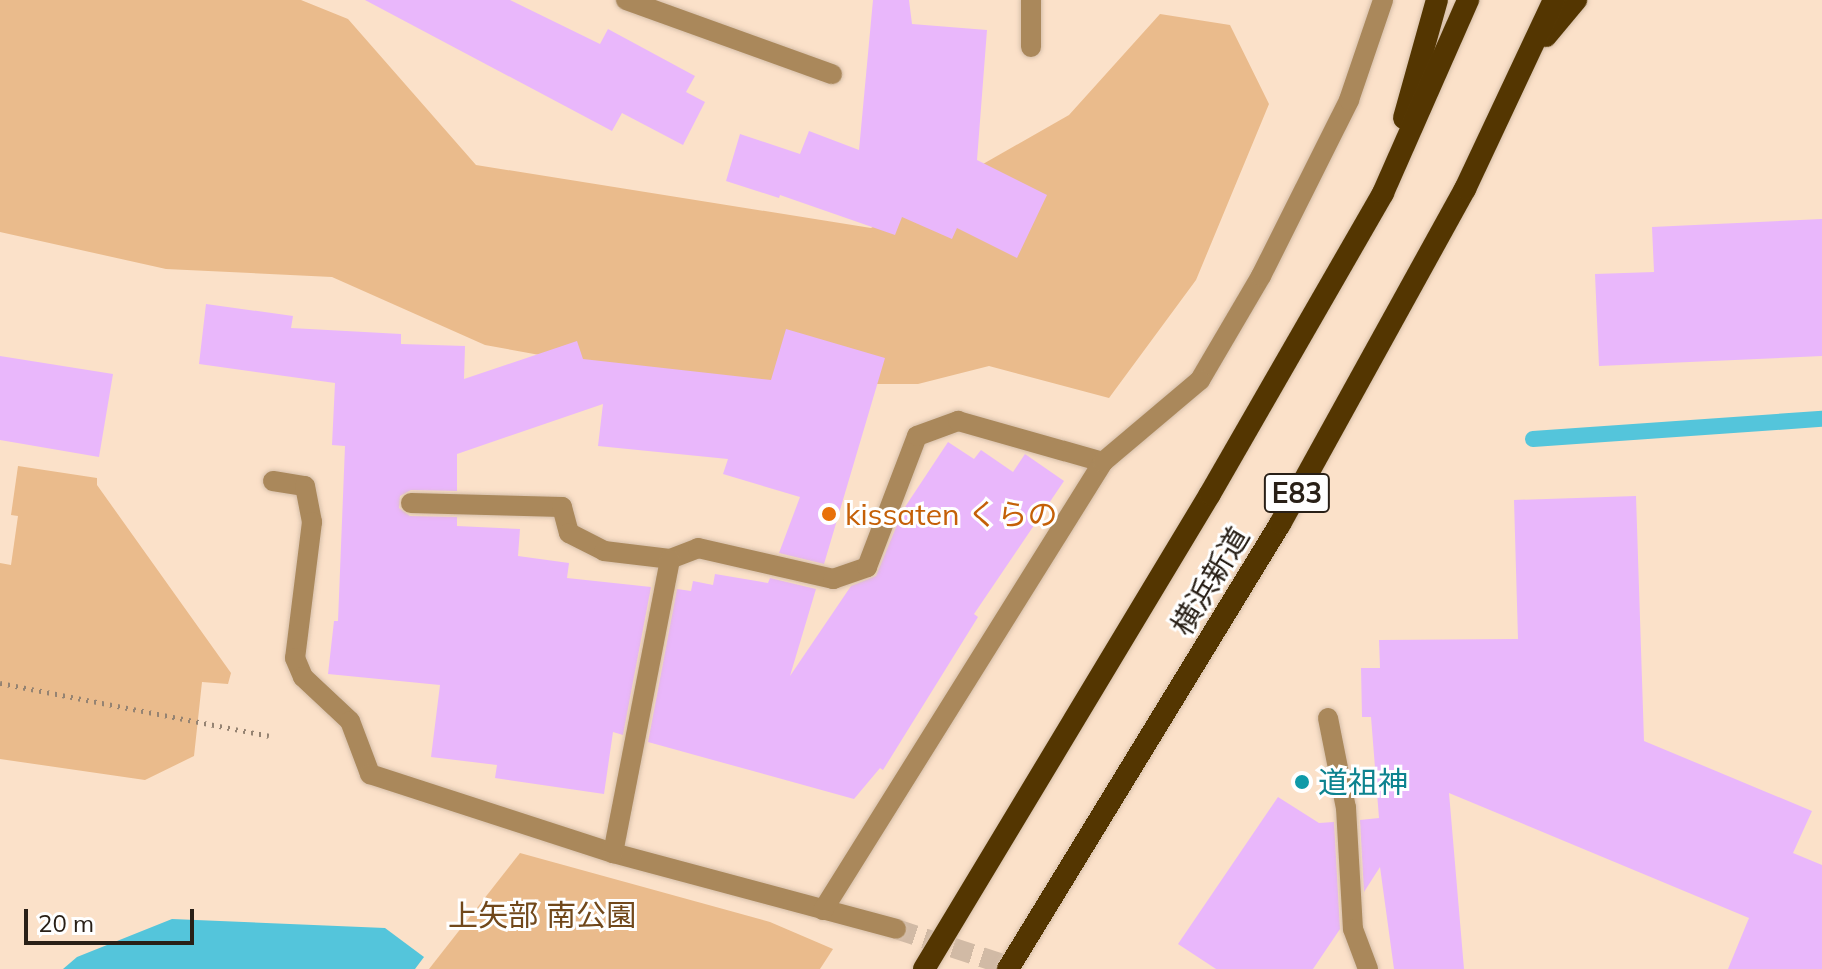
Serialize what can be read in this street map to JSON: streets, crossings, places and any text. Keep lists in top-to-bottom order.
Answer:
{
  "streets": {
    "highway": ["E83", "横浜新道"]
  },
  "parks": ["上矢部 南公園"],
  "places": ["kissaten くらの", "道祖神"],
  "scale_bar": "20 m"
}
